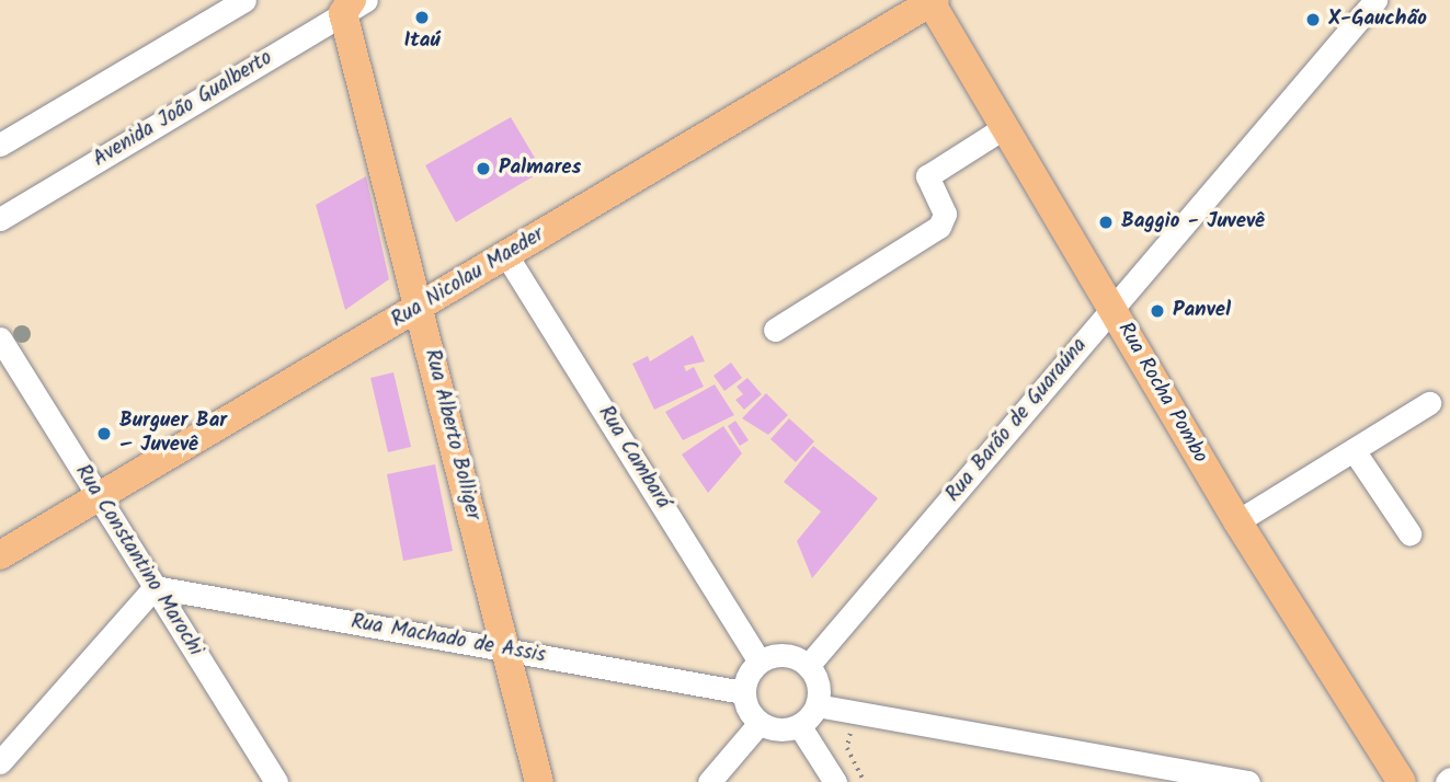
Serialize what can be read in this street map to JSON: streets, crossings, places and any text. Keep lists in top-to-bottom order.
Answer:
{
  "streets": {
    "main road": ["Rua Nicolau Maeder", "Rua Rocha Pombo", "Rua Alberto Bolliger"],
    "street": [
      "Avenida João Gualberto",
      "Rua Barão de Guaraúna",
      "Rua Cambará",
      "Rua Constantino Marochi",
      "Rua Machado de Assis"
    ]
  },
  "crossings": [
    ["Avenida João Gualberto", "Rua Alberto Bolliger"],
    ["Rua Nicolau Maeder", "Rua Rocha Pombo"],
    ["Rua Nicolau Maeder", "Rua Alberto Bolliger"],
    ["Rua Nicolau Maeder", "Rua Cambará"],
    ["Rua Nicolau Maeder", "Rua Constantino Marochi"],
    ["Rua Rocha Pombo", "Rua Barão de Guaraúna"],
    ["Rua Barão de Guaraúna", "Rua Cambará"],
    ["Rua Barão de Guaraúna", "Rua Machado de Assis"],
    ["Rua Alberto Bolliger", "Rua Machado de Assis"],
    ["Rua Cambará", "Rua Machado de Assis"],
    ["Rua Constantino Marochi", "Rua Machado de Assis"]
  ],
  "places": [
    "Itaú",
    "X-Gauchão",
    "Palmares",
    "Baggio - Juvevê",
    "Panvel",
    "Burguer Bar – Juvevê"
  ]
}
